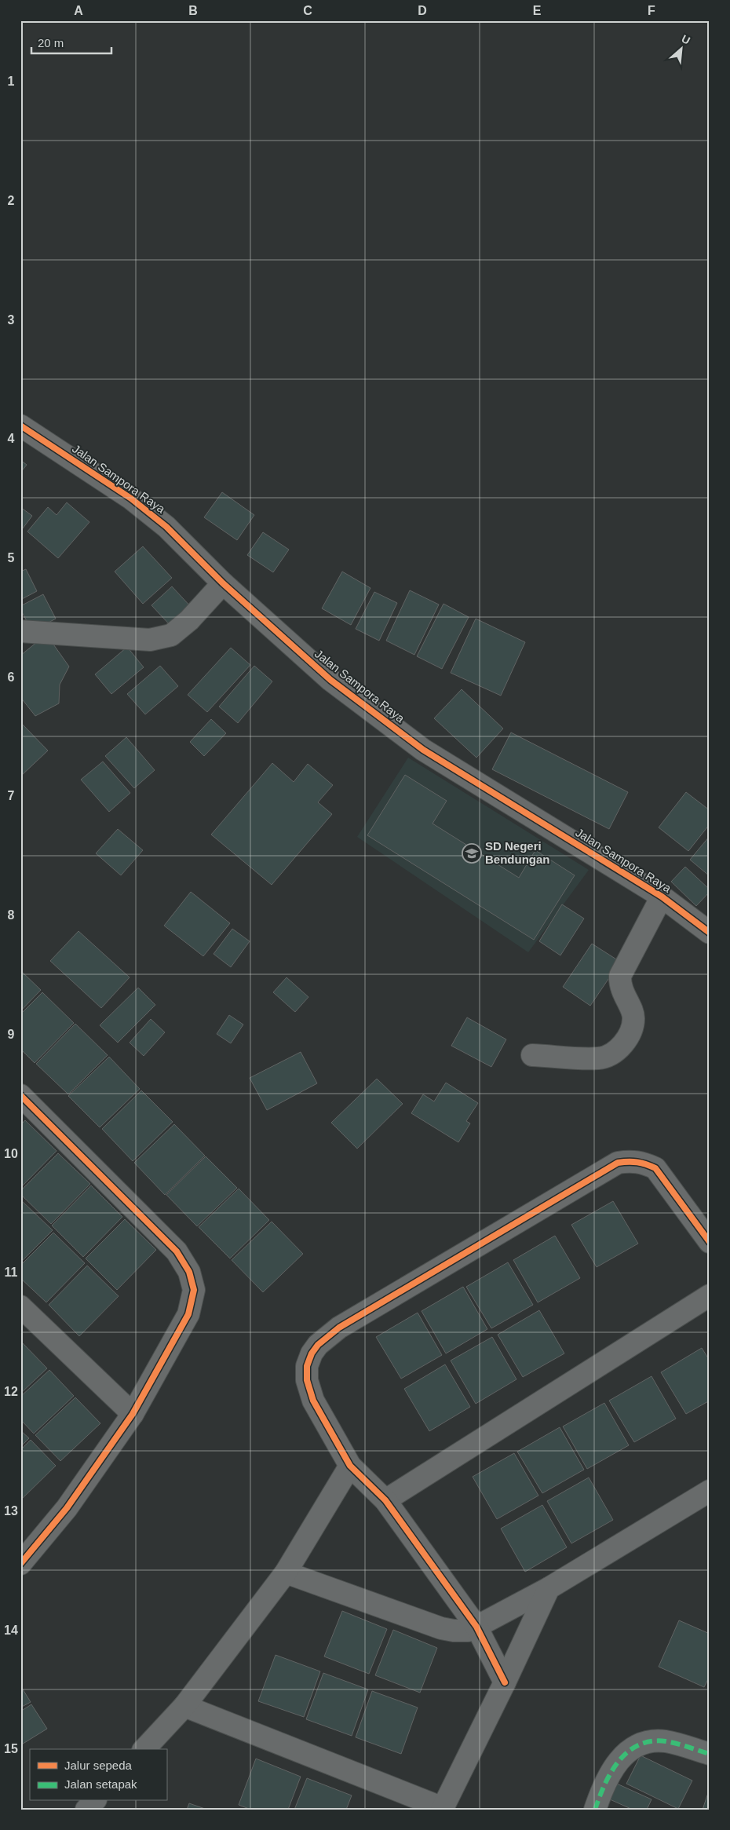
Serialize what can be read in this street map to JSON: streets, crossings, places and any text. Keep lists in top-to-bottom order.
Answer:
{
  "streets": {
    "street": ["Jalan Sampora Raya"]
  },
  "places": {
    "school or university": ["SD Negeri Bendungan"]
  },
  "legend": ["Jalur sepeda", "Jalan setapak"],
  "scale_bar": "20 m",
  "north": "top right",
  "grid": {
    "columns": [
      "A",
      "B",
      "C",
      "D",
      "E",
      "F"
    ],
    "rows": [
      "1",
      "2",
      "3",
      "4",
      "5",
      "6",
      "7",
      "8",
      "9",
      "10",
      "11",
      "12",
      "13",
      "14",
      "15"
    ]
  }
}
